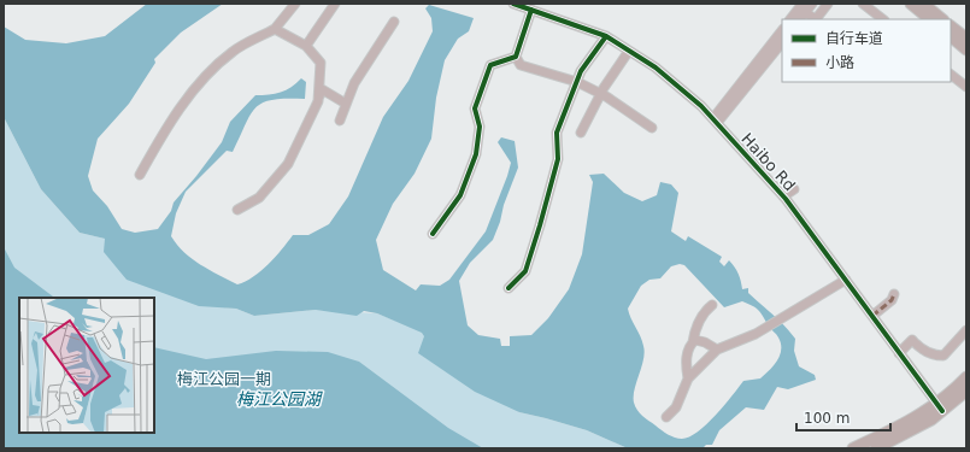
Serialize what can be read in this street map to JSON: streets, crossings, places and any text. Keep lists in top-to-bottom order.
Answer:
{
  "streets": {
    "street": ["Haibo Rd"]
  },
  "water": ["梅江公园湖"],
  "parks": ["梅江公园一期"],
  "legend": ["自行车道", "小路"],
  "scale_bar": "100 m"
}
